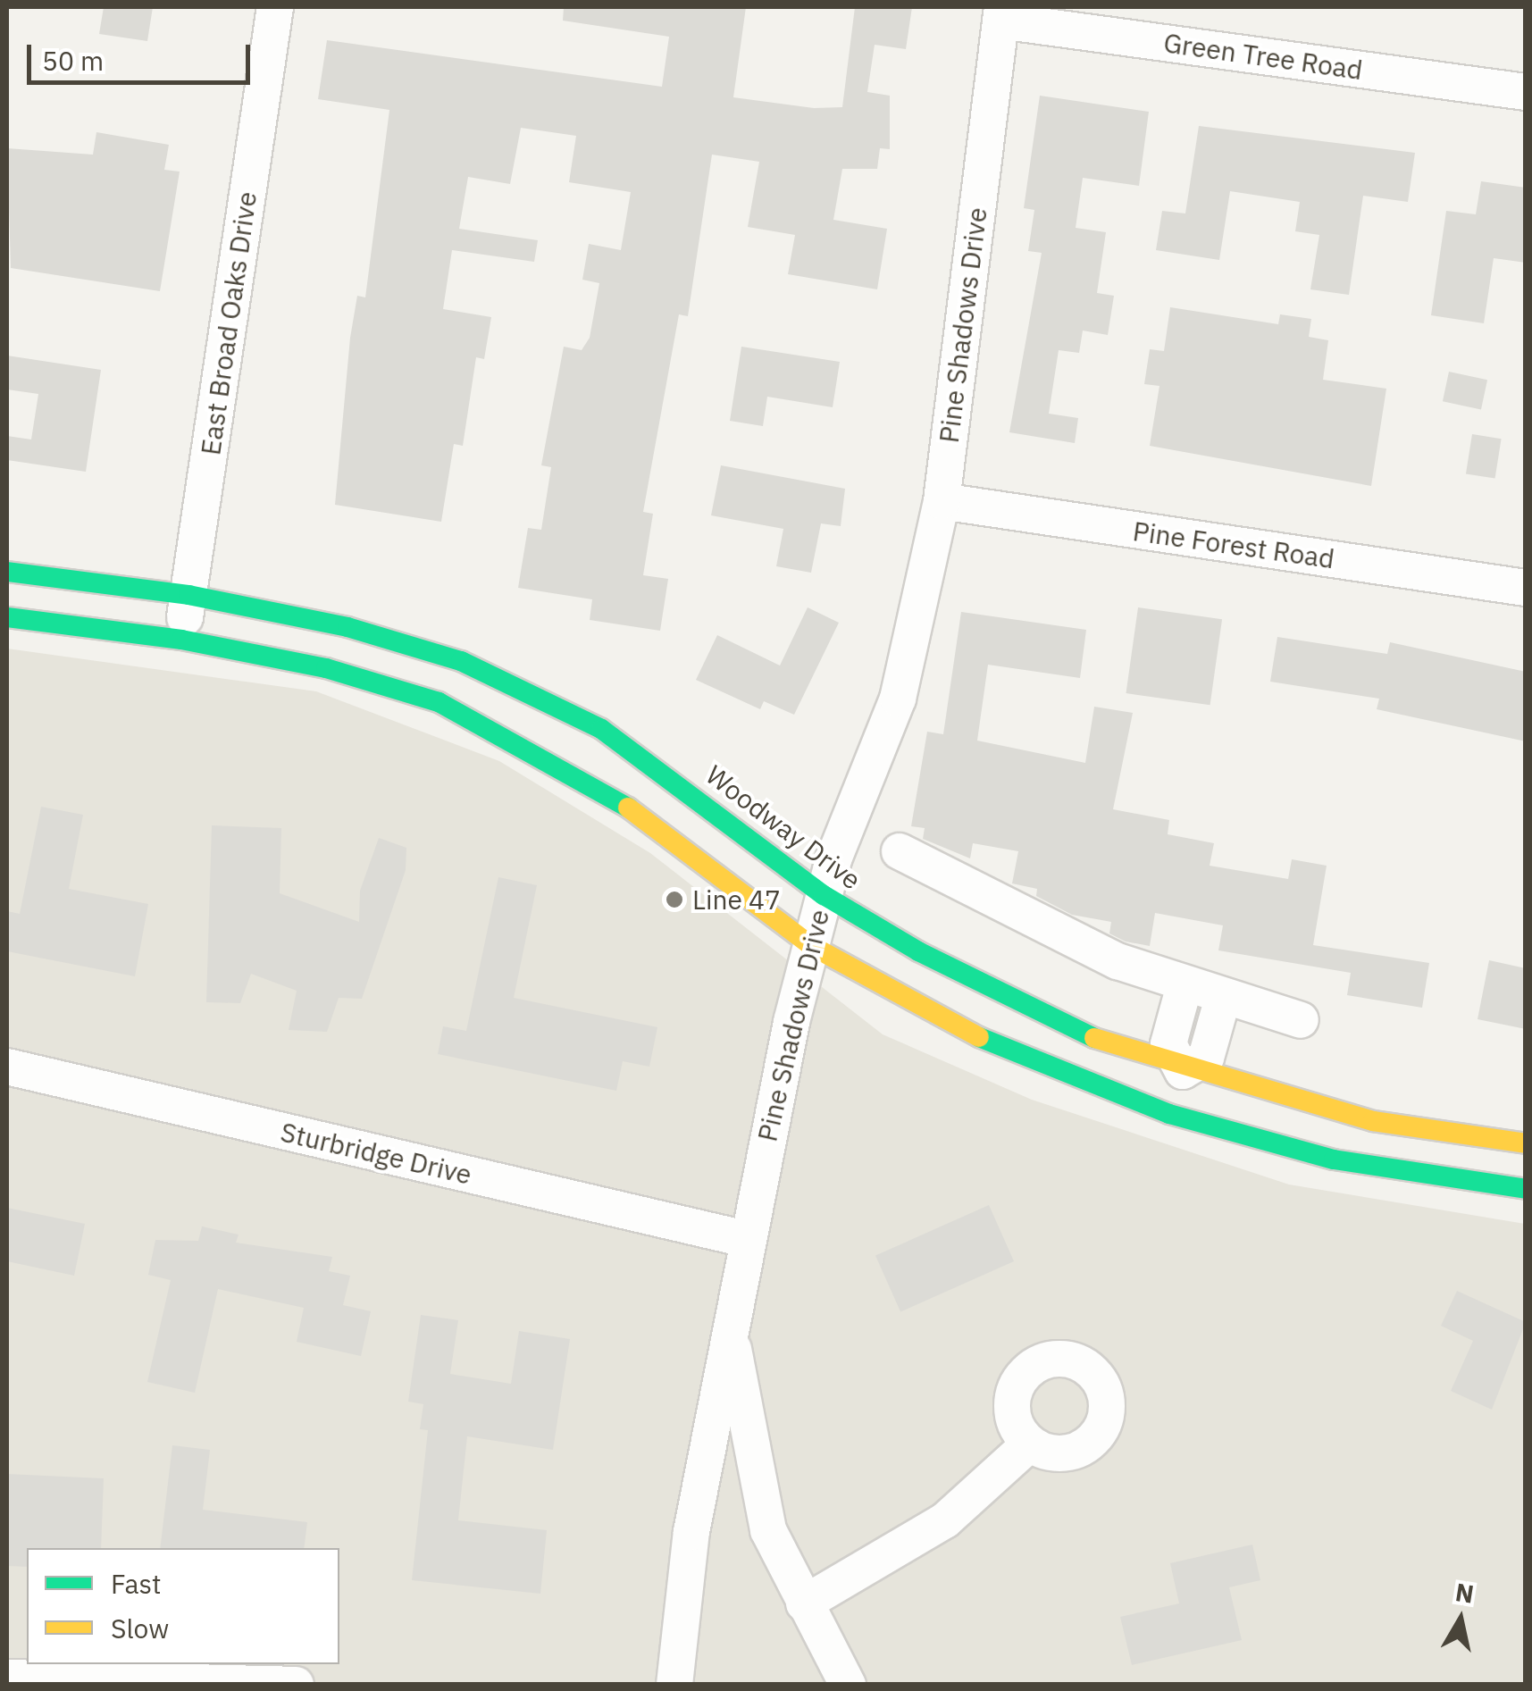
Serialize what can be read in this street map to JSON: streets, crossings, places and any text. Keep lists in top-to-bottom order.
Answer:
{
  "streets": {
    "main road": ["Woodway Drive"],
    "street": [
      "Green Tree Road",
      "East Broad Oaks Drive",
      "Pine Shadows Drive",
      "Pine Forest Road",
      "Sturbridge Drive"
    ]
  },
  "crossings": [
    ["Green Tree Road", "Pine Shadows Drive"],
    ["East Broad Oaks Drive", "Woodway Drive"],
    ["Pine Shadows Drive", "Pine Forest Road"],
    ["Pine Shadows Drive", "Woodway Drive"],
    ["Pine Shadows Drive", "Sturbridge Drive"]
  ],
  "places": ["Line 47"],
  "legend": ["Fast", "Slow"],
  "scale_bar": "50 m",
  "north": "top"
}
